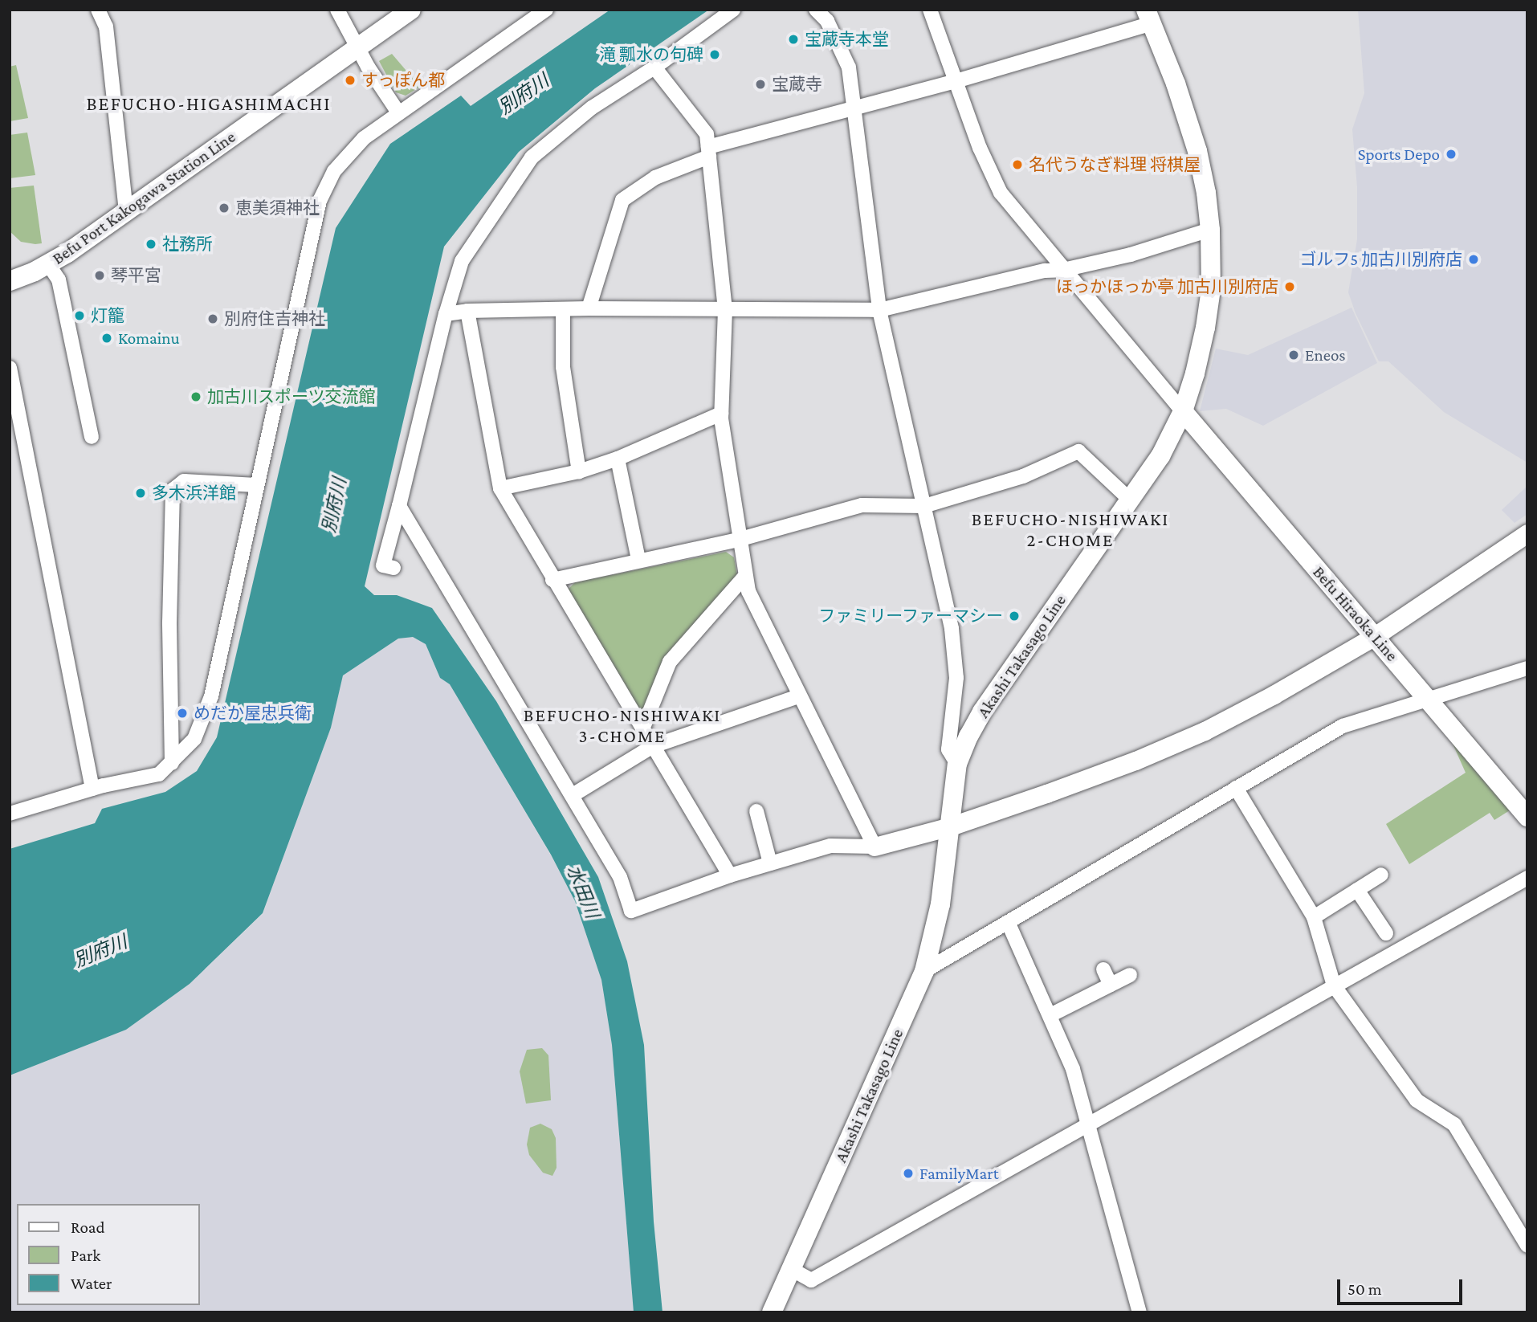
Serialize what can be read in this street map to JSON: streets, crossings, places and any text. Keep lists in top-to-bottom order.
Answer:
{
  "streets": {
    "main road": ["Befu Port Kakogawa Station Line", "Befu Hiraoka Line", "Akashi Takasago Line"]
  },
  "crossings": [
    ["Befu Hiraoka Line", "Akashi Takasago Line"]
  ],
  "districts": ["BEFUCHO-HIGASHIMACHI", "BEFUCHO-NISHIWAKI 2-CHOME", "BEFUCHO-NISHIWAKI 3-CHOME"],
  "water": ["別府川", "水田川"],
  "places": [
    "宝蔵寺本堂",
    "滝 瓢水の句碑",
    "すっぽん都",
    "宝蔵寺",
    "Sports Depo",
    "名代うなぎ料理 将棋屋",
    "恵美須神社",
    "社務所",
    "ゴルフ5 加古川別府店",
    "琴平宮",
    "ほっかほっか亭 加古川別府店",
    "灯籠",
    "別府住吉神社",
    "Komainu",
    "Eneos",
    "加古川スポーツ交流館",
    "多木浜洋館",
    "ファミリーファーマシー",
    "めだか屋忠兵衛",
    "FamilyMart"
  ],
  "legend": ["Road", "Park", "Water"],
  "scale_bar": "50 m"
}
